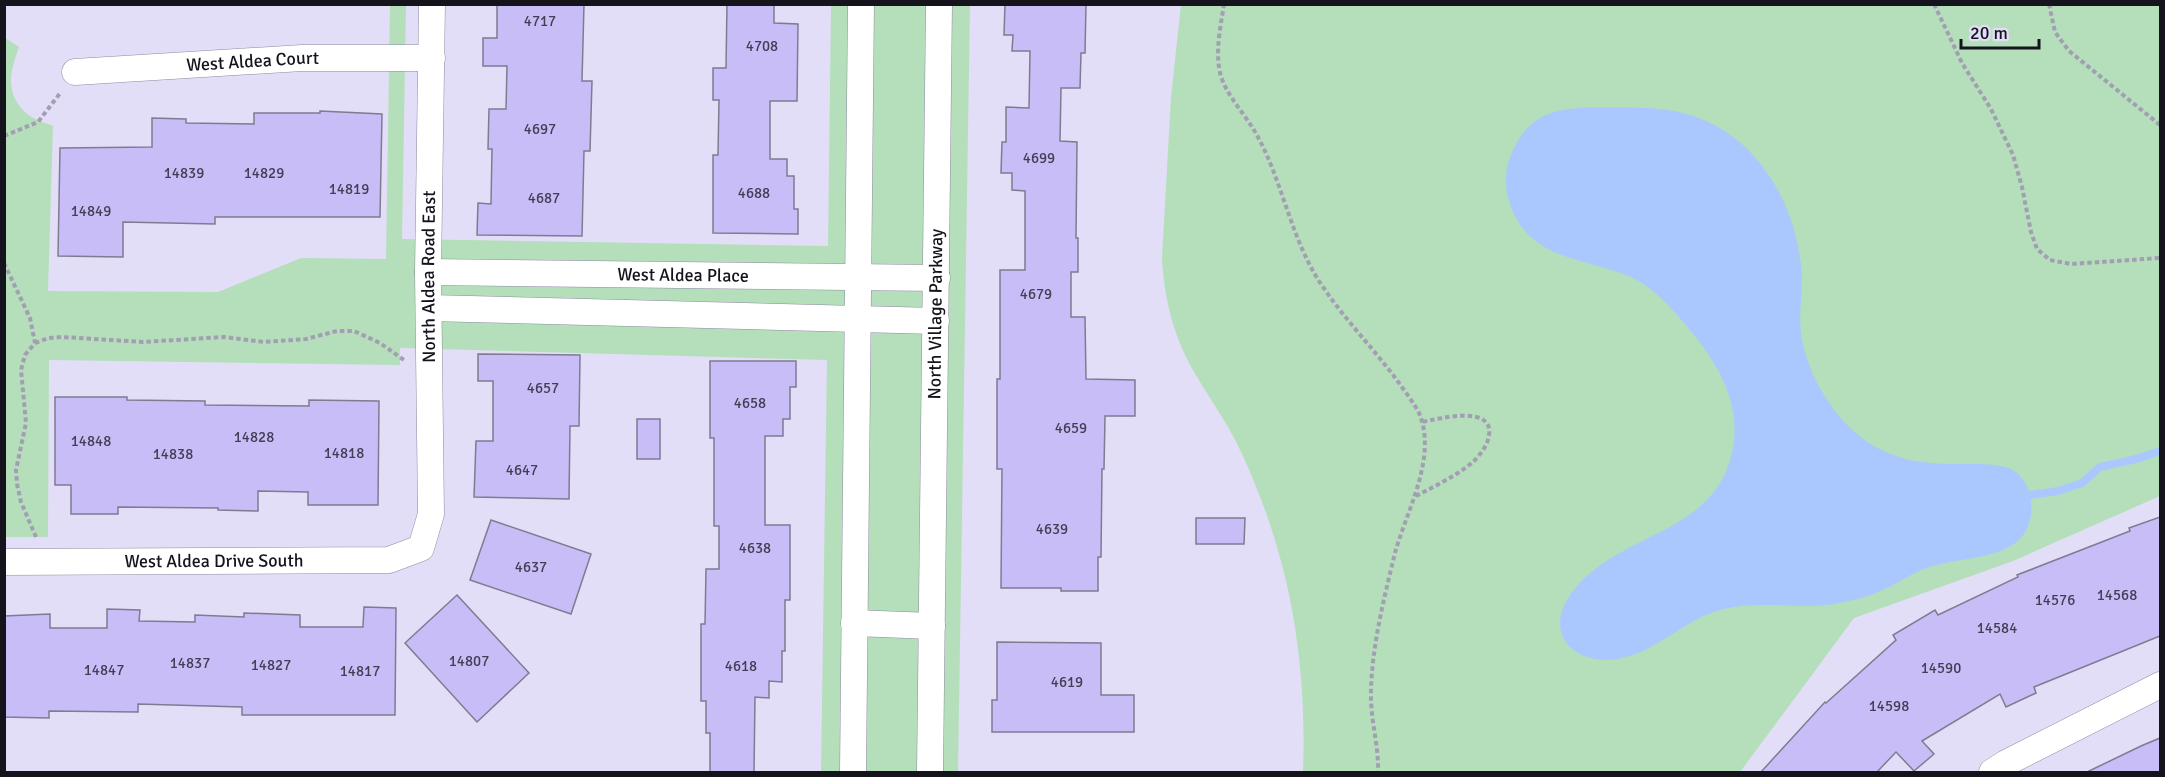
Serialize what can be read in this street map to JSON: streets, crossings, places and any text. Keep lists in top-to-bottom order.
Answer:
{
  "streets": {
    "street": [
      "West Aldea Court",
      "West Aldea Place",
      "North Aldea Road East",
      "North Village Parkway",
      "West Aldea Drive South"
    ]
  },
  "crossings": [
    ["West Aldea Court", "North Aldea Road East"],
    ["West Aldea Place", "North Aldea Road East"],
    ["West Aldea Place", "North Village Parkway"],
    ["North Aldea Road East", "West Aldea Drive South"]
  ],
  "house_numbers": [
    "4717",
    "4708",
    "4697",
    "4699",
    "14839",
    "14829",
    "14819",
    "4688",
    "4687",
    "14849",
    "4679",
    "4657",
    "4658",
    "4659",
    "14828",
    "14848",
    "14818",
    "14838",
    "4647",
    "4639",
    "4638",
    "4637",
    "14568",
    "14576",
    "14584",
    "14807",
    "14837",
    "14827",
    "4618",
    "14590",
    "14847",
    "14817",
    "4619",
    "14598"
  ],
  "scale_bar": "20 m"
}
